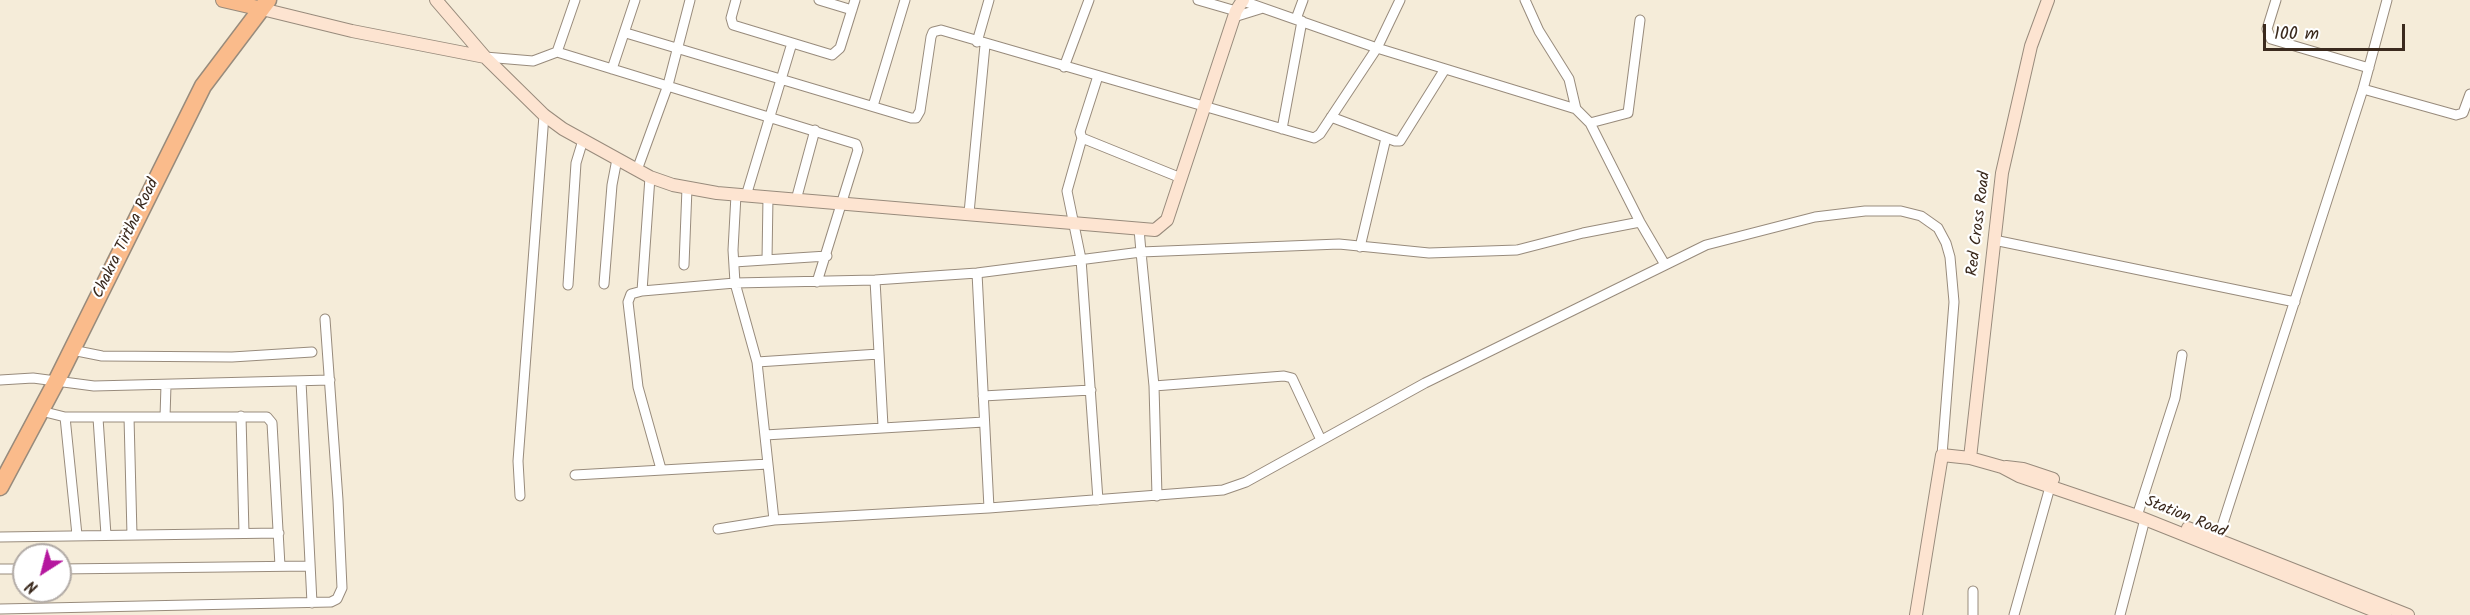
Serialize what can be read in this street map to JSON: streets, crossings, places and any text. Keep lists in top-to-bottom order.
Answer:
{
  "streets": {
    "highway": ["Chakra Tirtha Road"],
    "main road": ["Red Cross Road", "Station Road"]
  },
  "crossings": [
    ["Red Cross Road", "Station Road"]
  ],
  "scale_bar": "100 m",
  "north": "bottom left"
}
